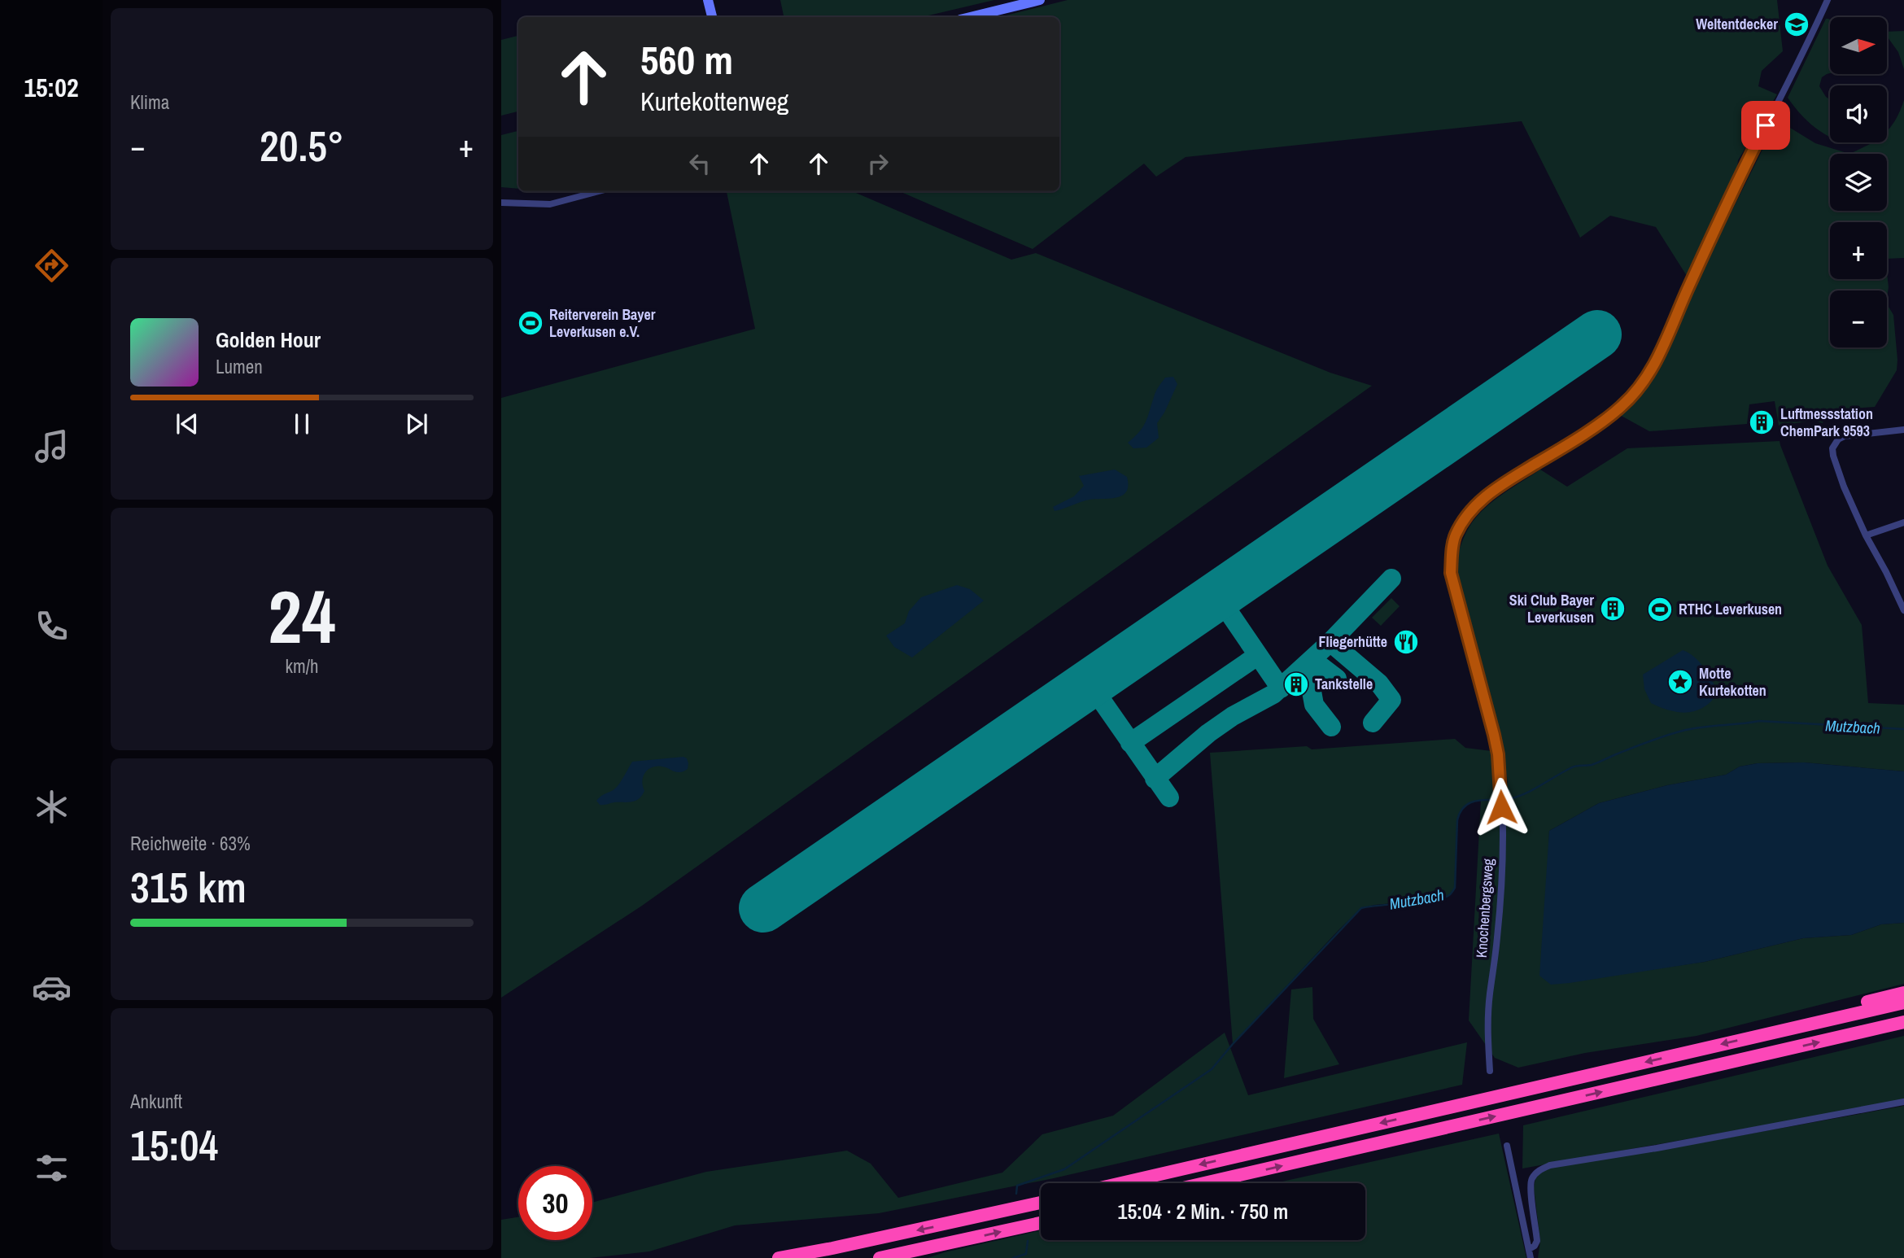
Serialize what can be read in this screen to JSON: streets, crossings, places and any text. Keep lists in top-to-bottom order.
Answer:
{
  "streets": {
    "street": ["Knochenbergsweg"]
  },
  "water": ["Mutzbach"],
  "places": {
    "school or university": ["Weltentdecker"],
    "sports": ["Reiterverein Bayer Leverkusen e.V.", "RTHC Leverkusen"],
    "building": ["Luftmessstation ChemPark 9593", "Ski Club Bayer Leverkusen", "Tankstelle"],
    "restaurant": ["Fliegerhütte"],
    "place": ["Motte Kurtekotten"]
  },
  "north": "right",
  "page": {
    "tabs": "15:02",
    "tile": [
      "Klima",
      ["24", "km/h"],
      ["Reichweite · 63%", "315 km"],
      ["Ankunft", "15:04"]
    ],
    "map_buttons": ["+", "−"],
    "turn": ["560 m", "Kurtekottenweg"],
    "heat": ["−", "20.5°", "+"],
    "song": ["Golden Hour", "Lumen"],
    "limit": "30",
    "trip": "15:04 · 2 Min. · 750 m"
  }
}
